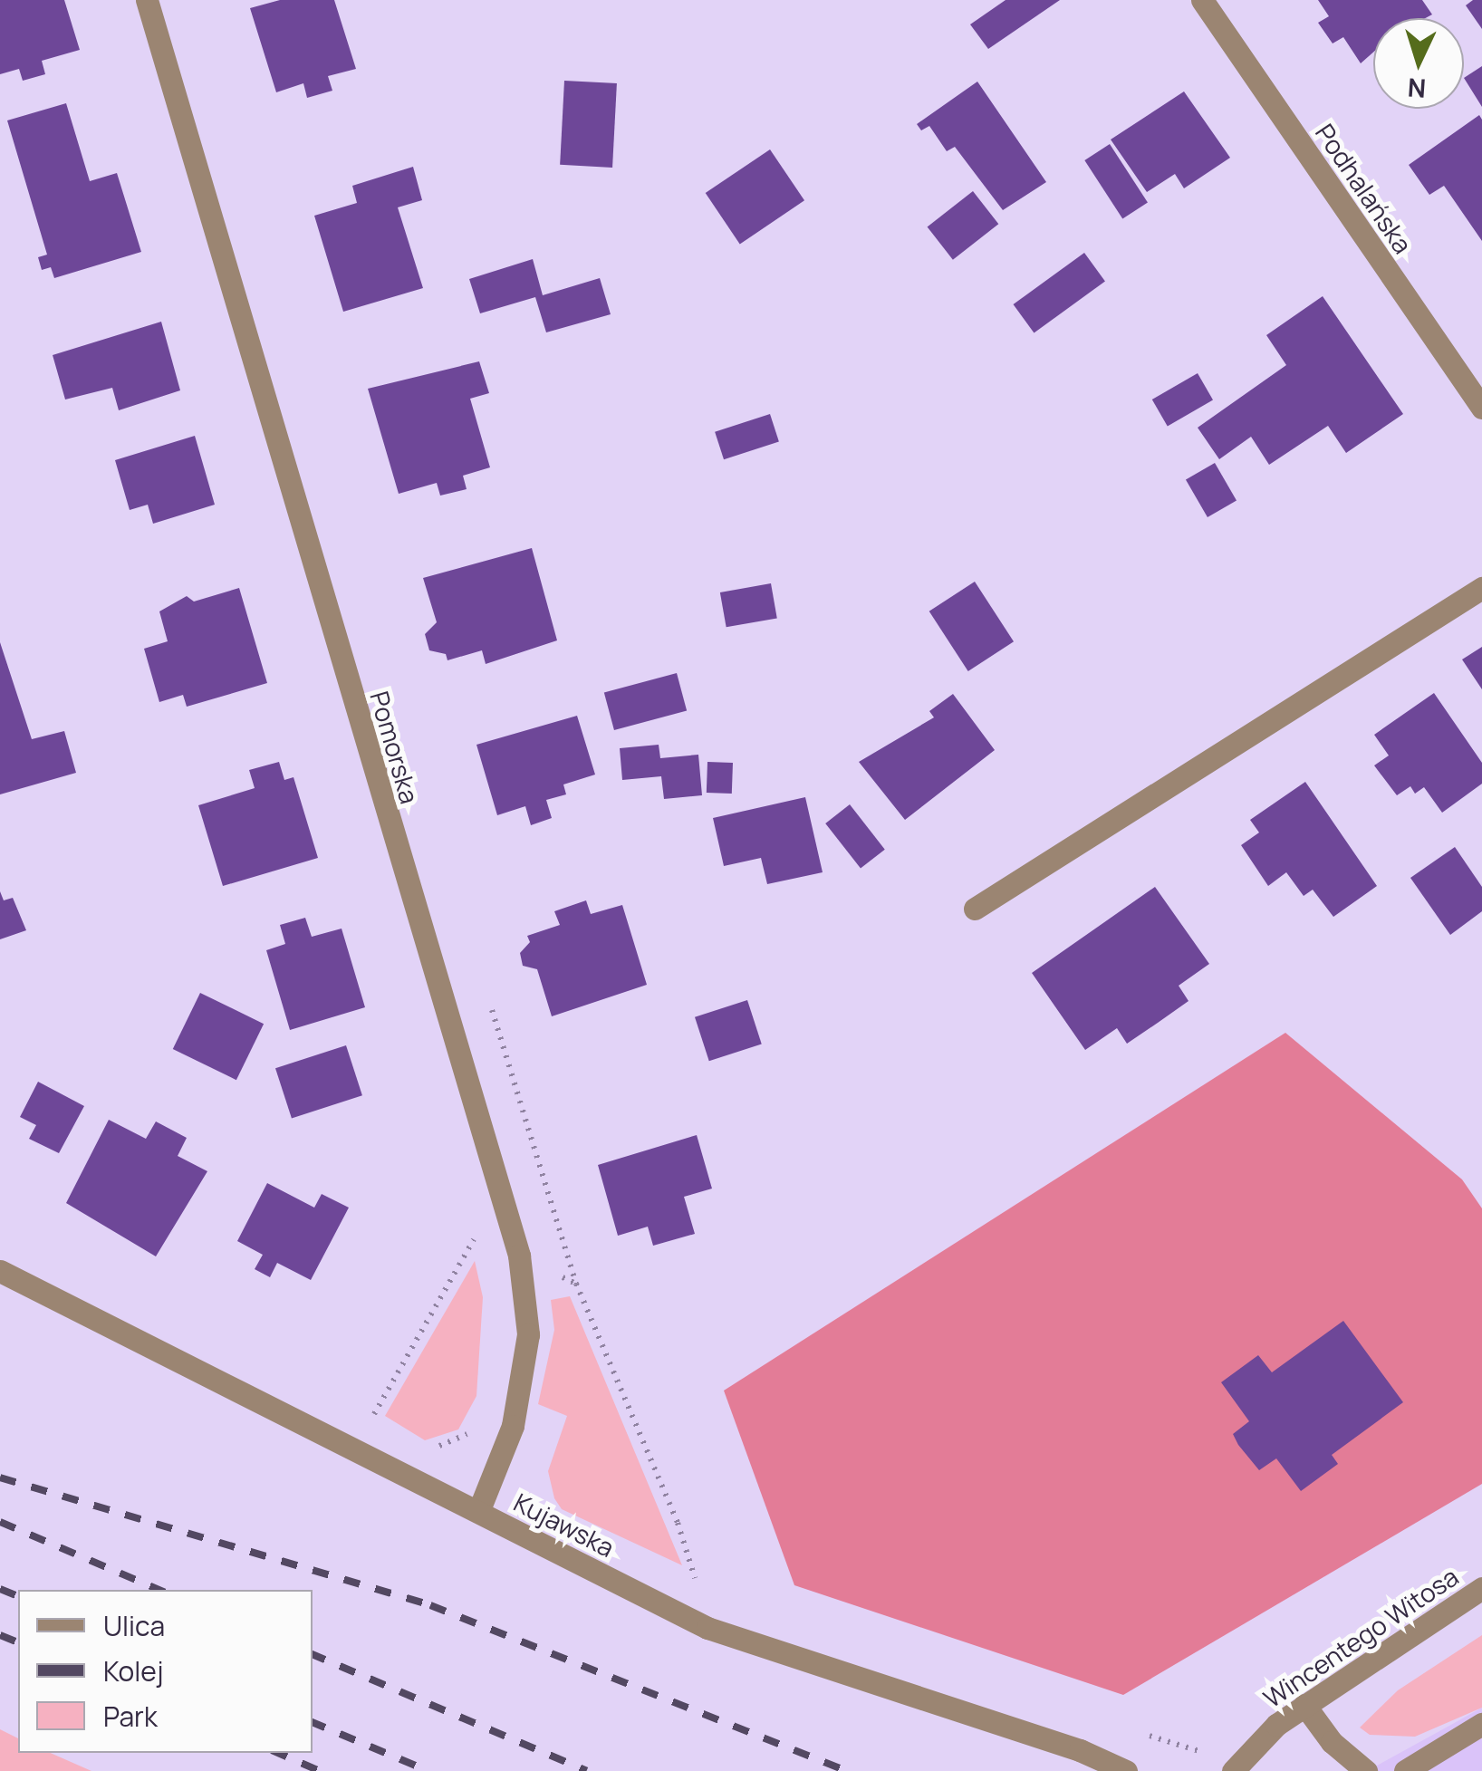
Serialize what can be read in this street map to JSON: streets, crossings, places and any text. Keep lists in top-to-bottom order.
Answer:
{
  "streets": {
    "street": [
      "Podhalańska",
      "Pomorska",
      "Kujawska",
      "Wincentego Witosa"
    ]
  },
  "crossings": [
    ["Pomorska", "Kujawska"]
  ],
  "legend": ["Ulica", "Kolej", "Park"],
  "north": "bottom"
}
